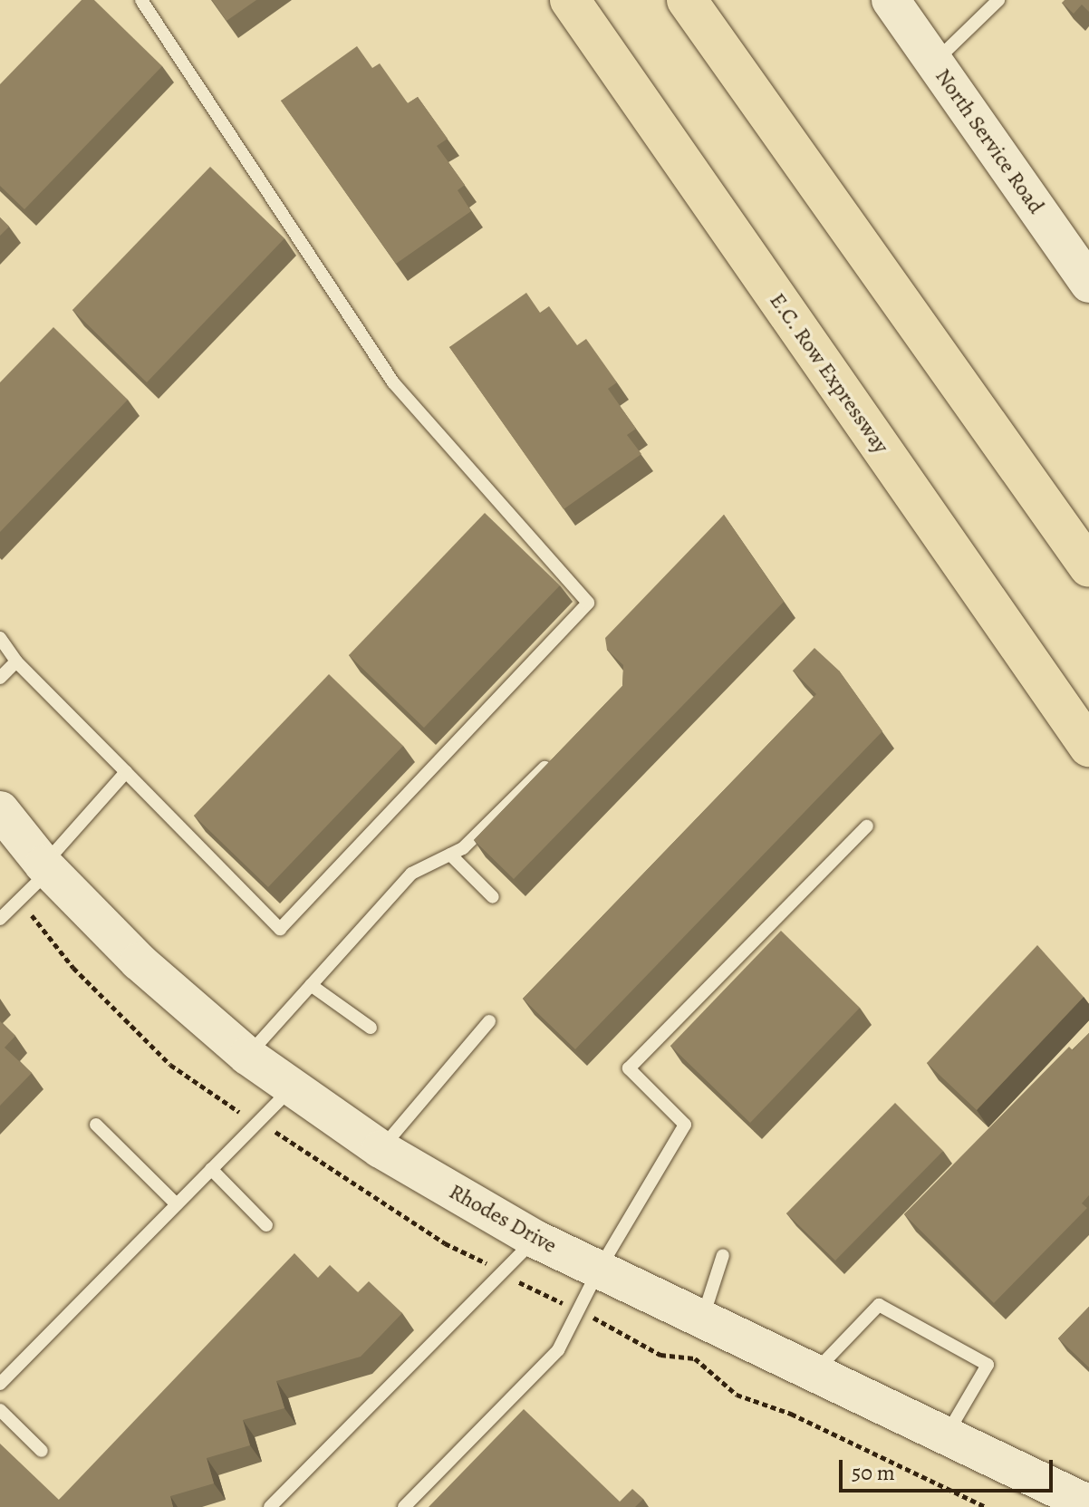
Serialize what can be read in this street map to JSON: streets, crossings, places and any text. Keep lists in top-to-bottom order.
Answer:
{
  "streets": {
    "highway": ["E.C. Row Expressway"],
    "street": ["North Service Road", "Rhodes Drive"]
  },
  "scale_bar": "50 m"
}
